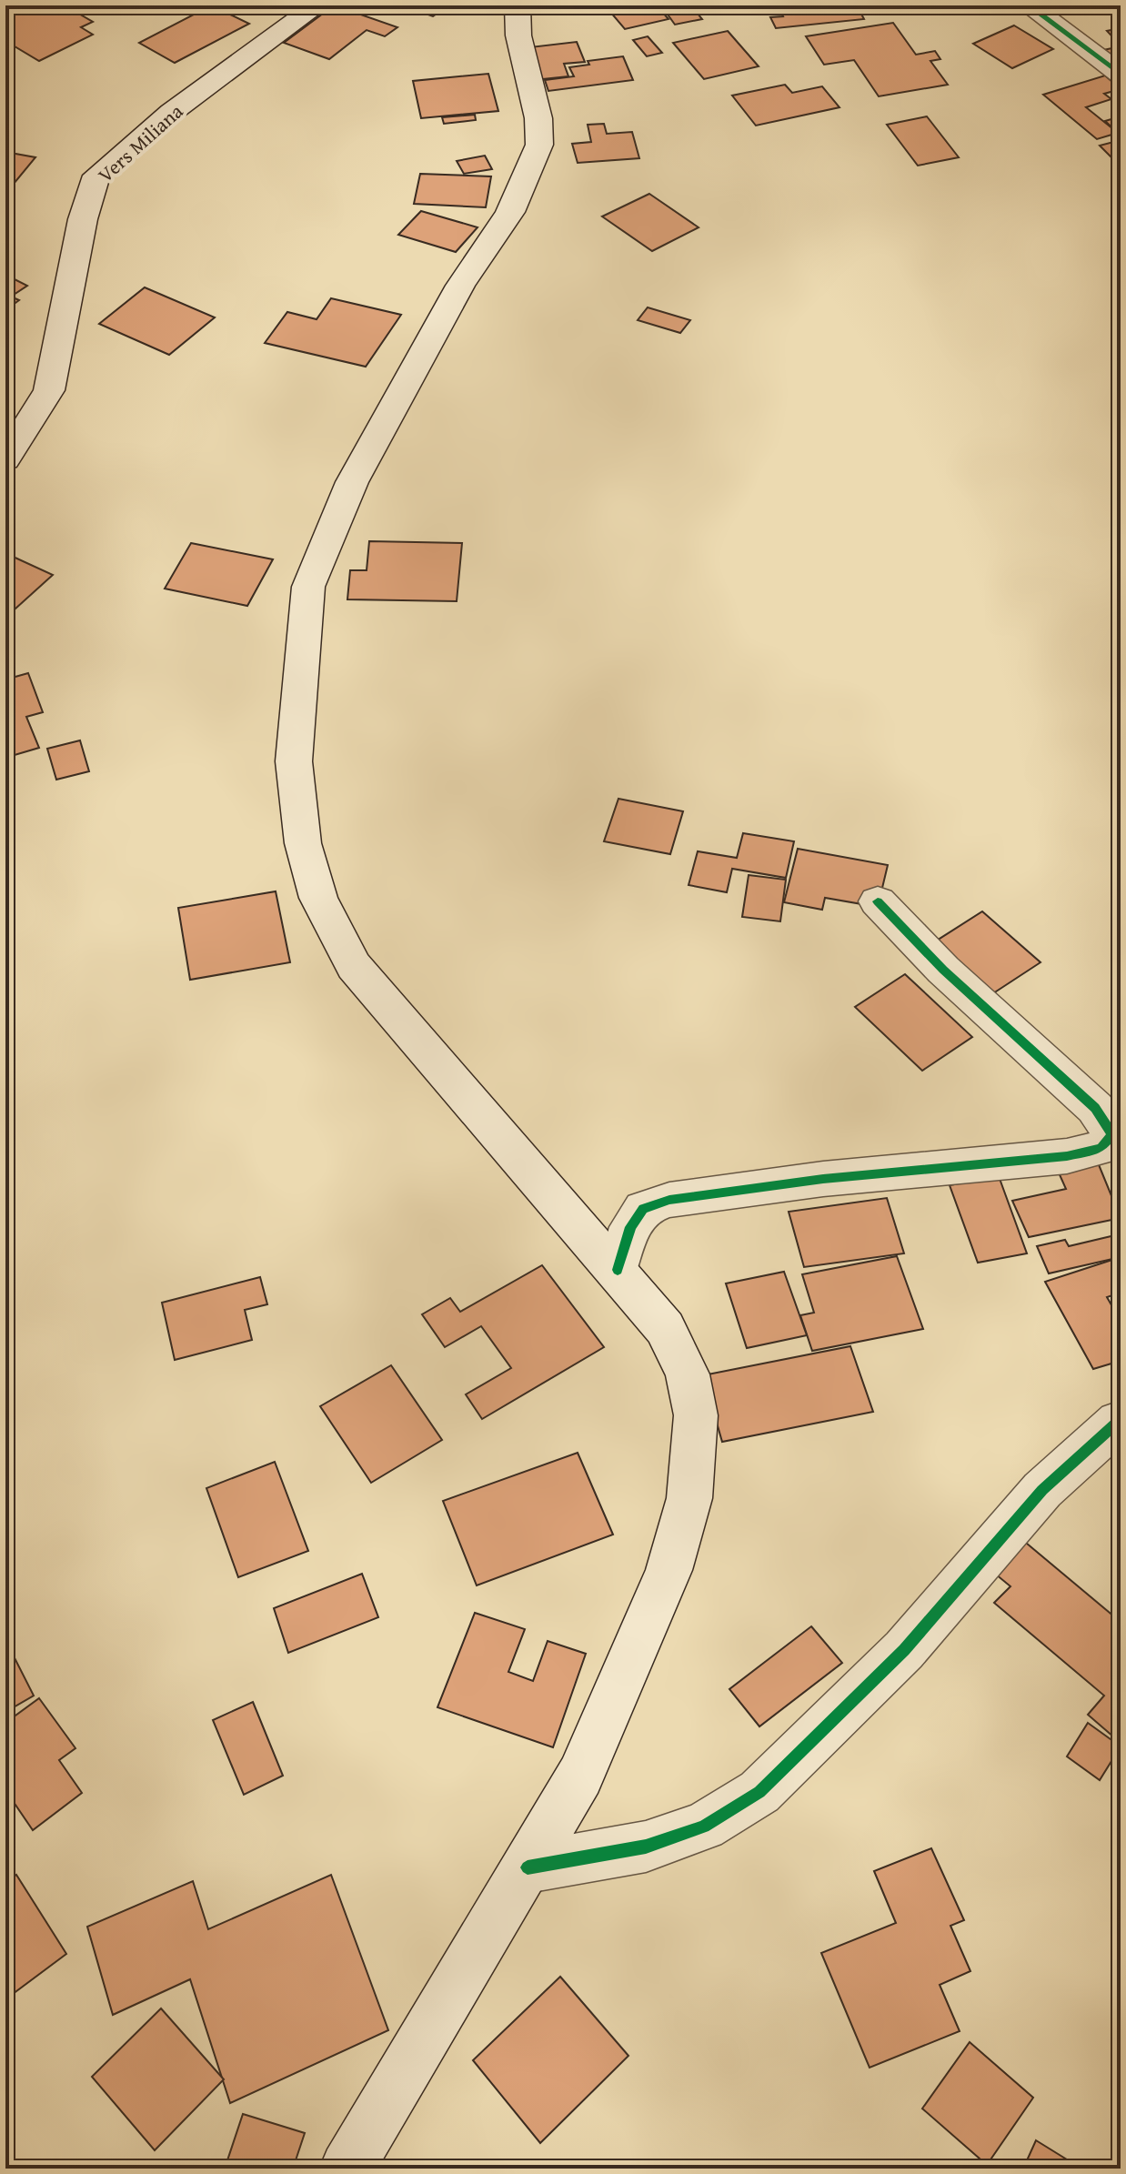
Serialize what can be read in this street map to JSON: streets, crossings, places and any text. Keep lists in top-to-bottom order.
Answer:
{
  "streets": {
    "main road": ["Vers Miliana"]
  }
}
